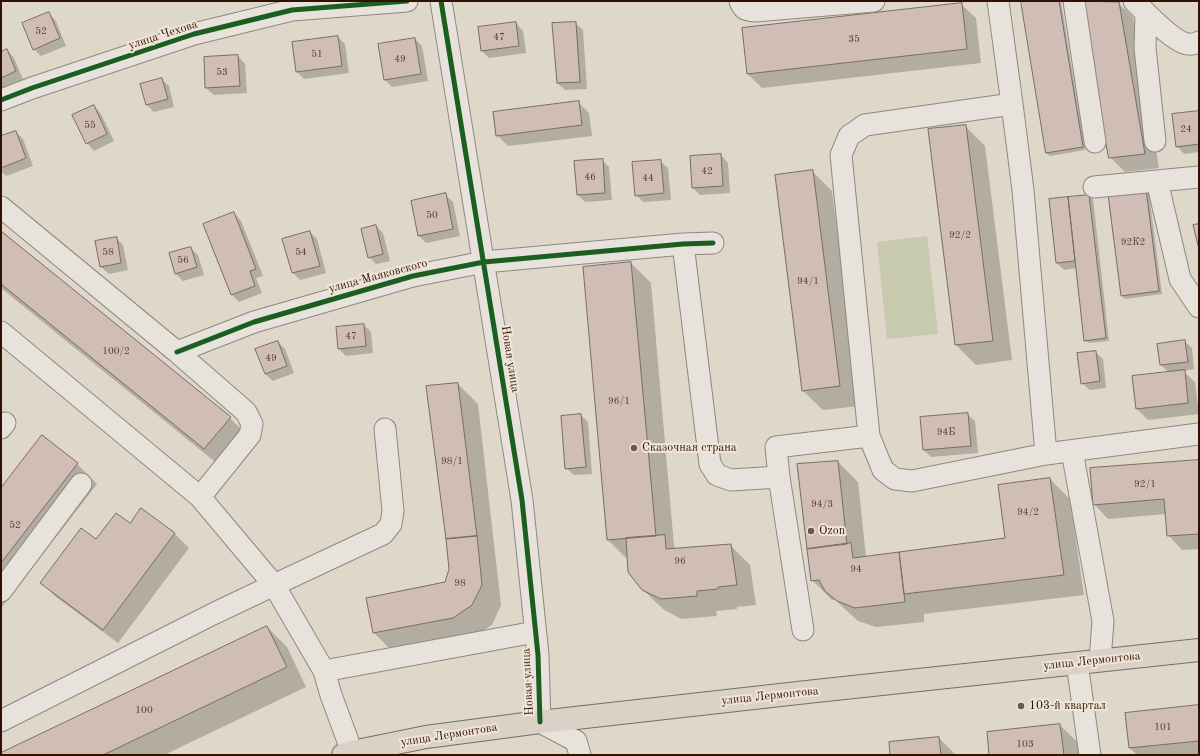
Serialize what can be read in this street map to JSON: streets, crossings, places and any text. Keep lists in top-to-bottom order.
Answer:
{
  "streets": {
    "main road": ["улица Лермонтова"],
    "street": ["улица Чехова", "улица Маяковского", "Новая улица"]
  },
  "crossings": [
    ["улица Маяковского", "Новая улица"],
    ["Новая улица", "улица Лермонтова"]
  ],
  "places": ["Сказочная страна", "Ozon", "103-й квартал"],
  "house_numbers": [
    "52",
    "47",
    "35",
    "51",
    "49",
    "53",
    "55",
    "24",
    "42",
    "46",
    "44",
    "50",
    "92/2",
    "92К2",
    "58",
    "54",
    "56",
    "94/1",
    "47",
    "100/2",
    "49",
    "96/1",
    "94Б",
    "98/1",
    "92/1",
    "94/3",
    "94/2",
    "52",
    "96",
    "94",
    "98",
    "100",
    "101",
    "103"
  ]
}
